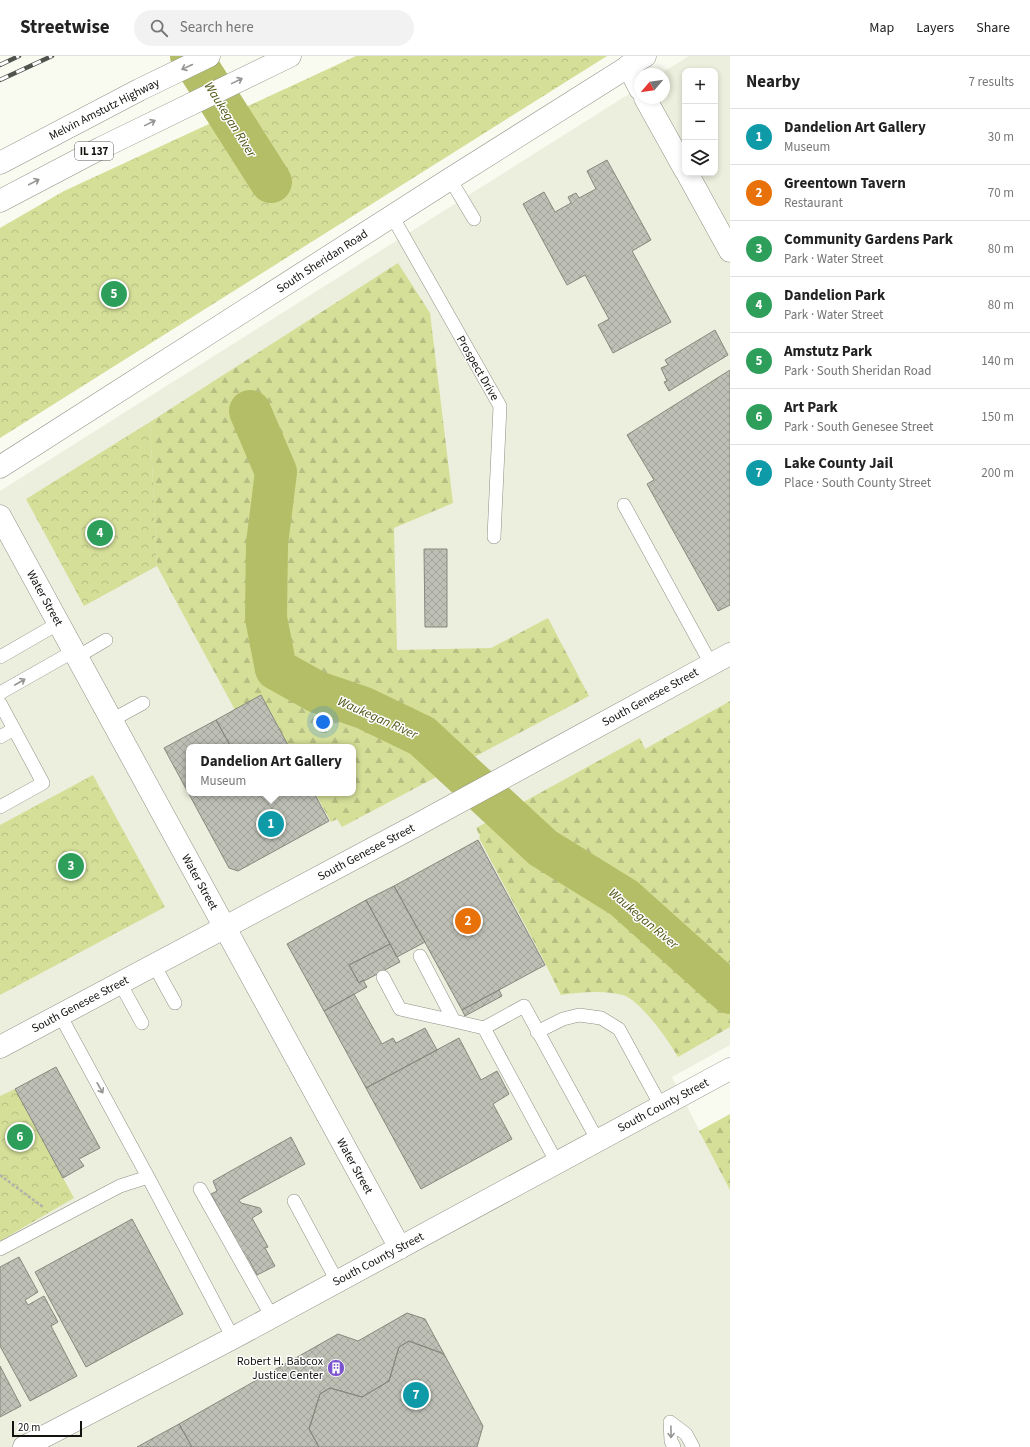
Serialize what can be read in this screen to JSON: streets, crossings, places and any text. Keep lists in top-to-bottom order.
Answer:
{
  "streets": {
    "main road": [
      "Melvin Amstutz Highway",
      "IL 137",
      "South Sheridan Road",
      "Water Street",
      "South Genesee Street",
      "South County Street"
    ],
    "lane": ["Prospect Drive"]
  },
  "crossings": [
    ["South Sheridan Road", "Prospect Drive"],
    ["Water Street", "South Genesee Street"],
    ["Water Street", "South County Street"]
  ],
  "water": ["Waukegan River"],
  "places": {
    "building": ["Robert H. Babcox Justice Center"]
  },
  "scale_bar": "20 m",
  "north": "bottom left",
  "page": {
    "header": "Streetwise",
    "search": "Search here",
    "nav": ["Map", "Layers", "Share"],
    "heading": ["Nearby", "7 results"],
    "map_buttons": ["+", "−"],
    "list": [
      {
        "mark": "1",
        "name": "Dandelion Art Gallery",
        "note": "Museum",
        "value": "30 m"
      },
      {
        "mark": "2",
        "name": "Greentown Tavern",
        "note": "Restaurant",
        "value": "70 m"
      },
      {
        "mark": "3",
        "name": "Community Gardens Park",
        "note": "Park · Water Street",
        "value": "80 m"
      },
      {
        "mark": "4",
        "name": "Dandelion Park",
        "note": "Park · Water Street",
        "value": "80 m"
      },
      {
        "mark": "5",
        "name": "Amstutz Park",
        "note": "Park · South Sheridan Road",
        "value": "140 m"
      },
      {
        "mark": "6",
        "name": "Art Park",
        "note": "Park · South Genesee Street",
        "value": "150 m"
      },
      {
        "mark": "7",
        "name": "Lake County Jail",
        "note": "Place · South County Street",
        "value": "200 m"
      }
    ],
    "pins": [
      "5",
      "4",
      "1",
      "3",
      "2",
      "6",
      "7"
    ],
    "popup": ["Dandelion Art Gallery", "Museum"],
    "scale": "20 m"
  }
}
